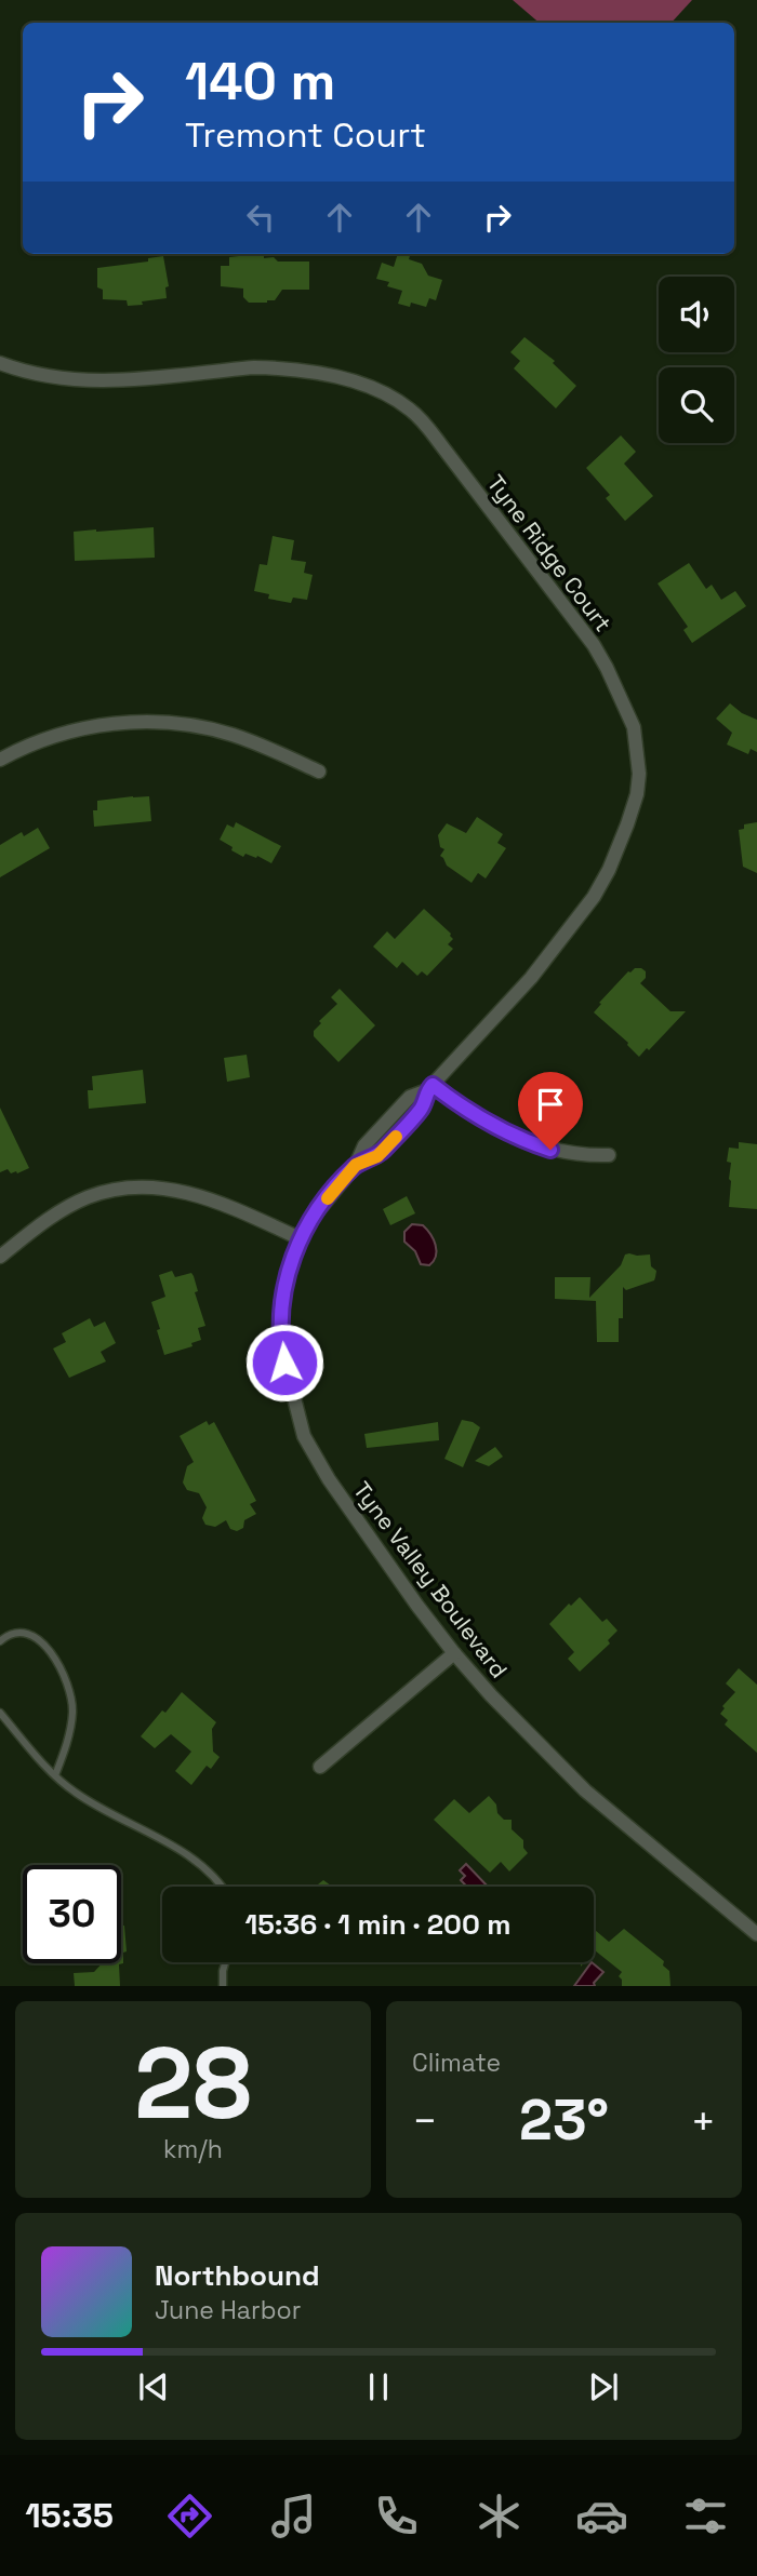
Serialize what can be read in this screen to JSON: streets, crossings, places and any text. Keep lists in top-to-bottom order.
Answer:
{
  "streets": {
    "street": ["Tyne Ridge Court", "Tyne Valley Boulevard"]
  },
  "crossings": [
    ["Tyne Ridge Court", "Tyne Valley Boulevard"]
  ],
  "page": {
    "turn": ["140 m", "Tremont Court"],
    "limit": "30",
    "trip": "15:36 · 1 min · 200 m",
    "tile": [
      ["28", "km/h"],
      "Climate"
    ],
    "heat": ["−", "23°", "+"],
    "song": ["Northbound", "June Harbor"],
    "tabs": "15:35"
  }
}
